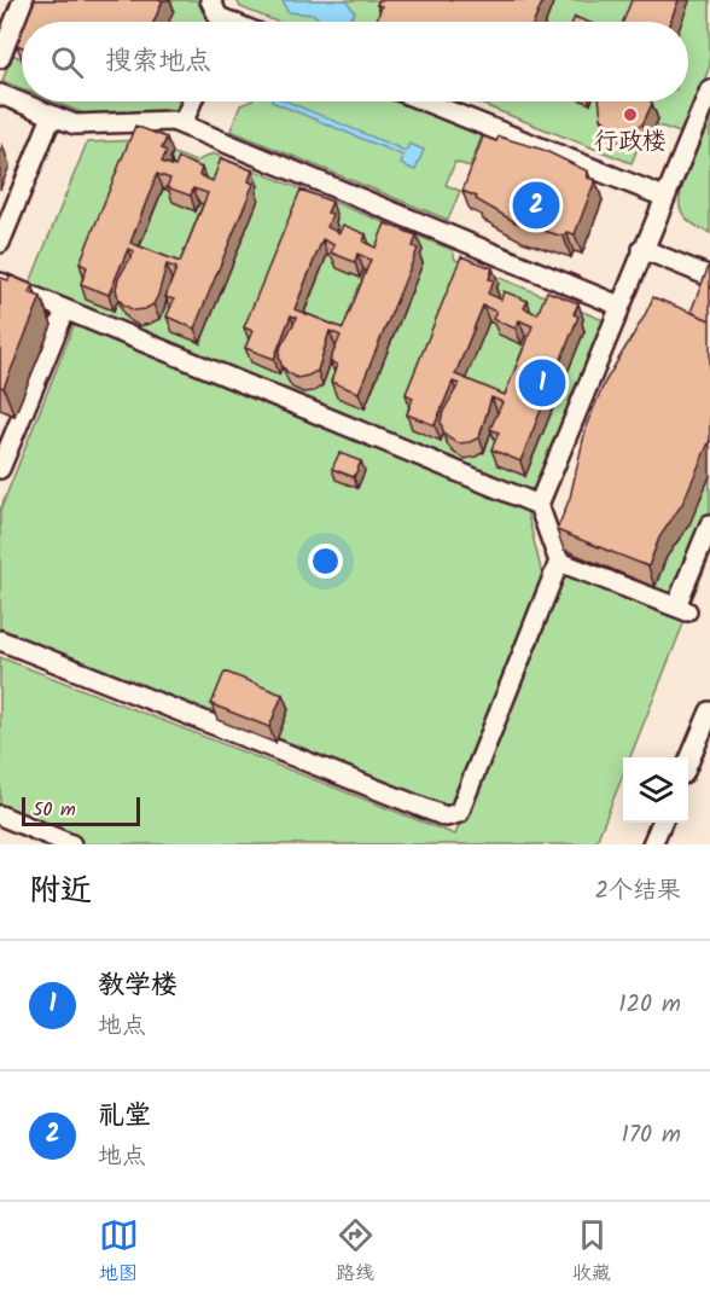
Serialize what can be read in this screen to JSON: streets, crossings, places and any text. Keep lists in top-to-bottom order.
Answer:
{
  "places": ["行政楼"],
  "scale_bar": "50 m",
  "page": {
    "search": "搜索地点",
    "pins": ["2", "1"],
    "scale": "50 m",
    "heading": ["附近", "2个结果"],
    "list": [
      {
        "mark": "1",
        "name": "教学楼",
        "note": "地点",
        "value": "120 m"
      },
      {
        "mark": "2",
        "name": "礼堂",
        "note": "地点",
        "value": "170 m"
      }
    ],
    "nav": ["地图", "路线", "收藏"]
  }
}
